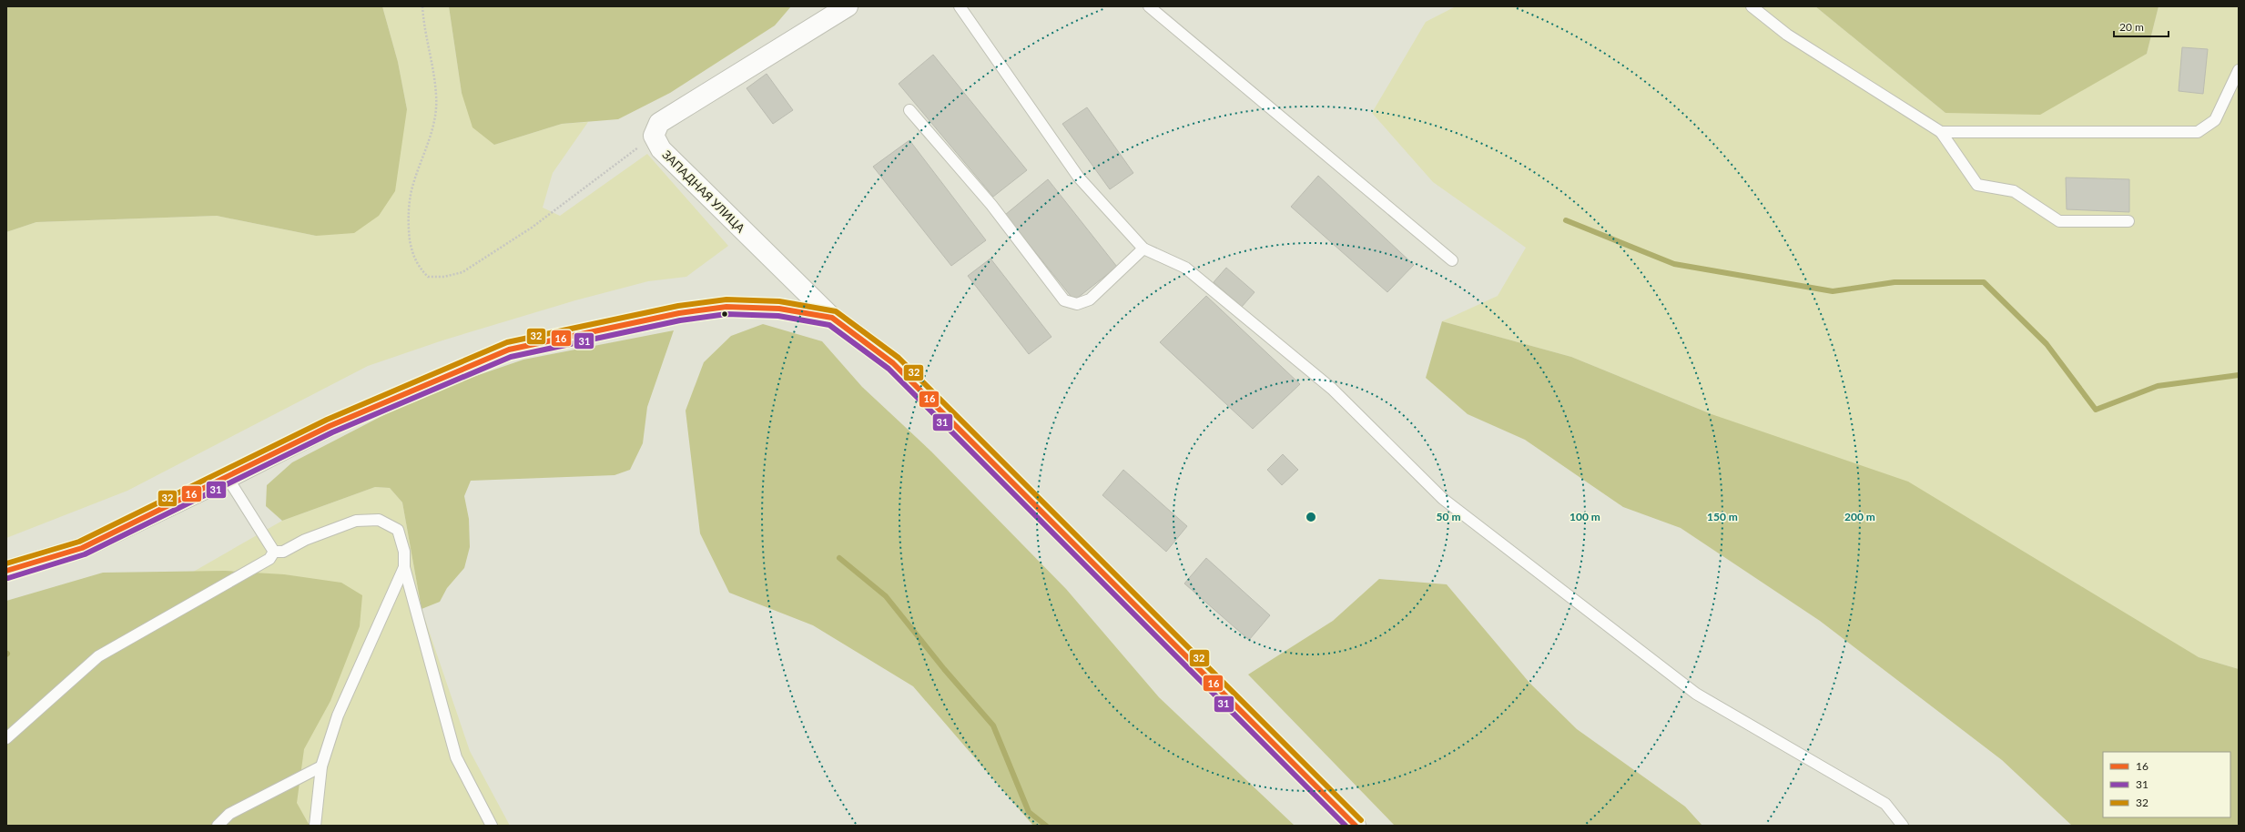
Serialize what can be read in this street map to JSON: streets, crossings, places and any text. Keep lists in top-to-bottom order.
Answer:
{
  "streets": {
    "street": ["ЗАПАДНАЯ УЛИЦА"]
  },
  "lines": ["transit line 32", "transit line 16", "transit line 31"],
  "legend": ["16", "31", "32"],
  "scale_bar": "20 m",
  "rings": [
    "50 m",
    "100 m",
    "150 m",
    "200 m"
  ]
}
